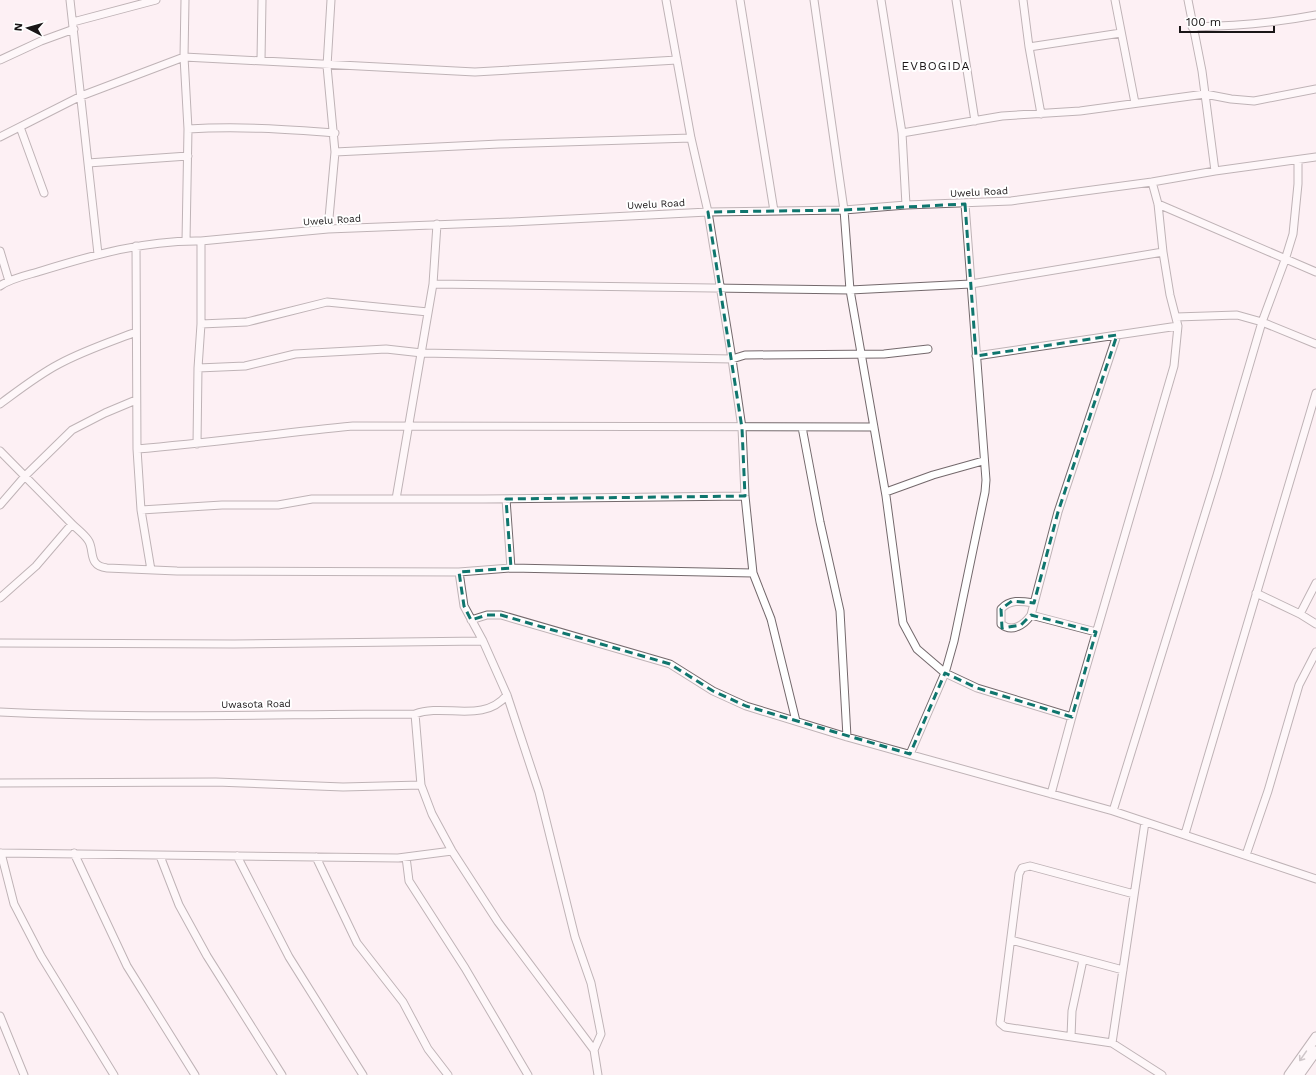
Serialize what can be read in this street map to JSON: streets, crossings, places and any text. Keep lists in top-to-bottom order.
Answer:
{
  "streets": {
    "street": ["Uwelu Road", "Uwasota Road"]
  },
  "districts": ["EVBOGIDA"],
  "scale_bar": "100 m",
  "north": "left"
}
